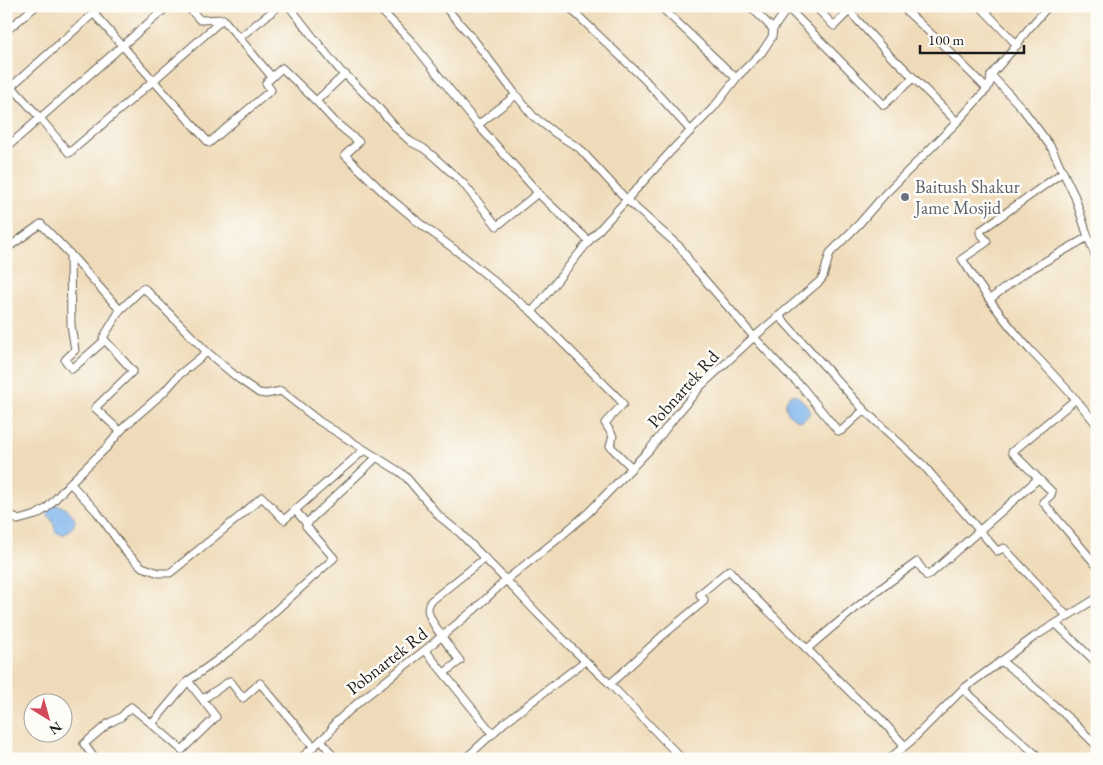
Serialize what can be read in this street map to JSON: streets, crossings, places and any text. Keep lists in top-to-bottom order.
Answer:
{
  "streets": {
    "street": ["Pobnartek Rd"]
  },
  "places": ["Baitush Shakur Jame Mosjid"],
  "scale_bar": "100 m",
  "north": "bottom right"
}
